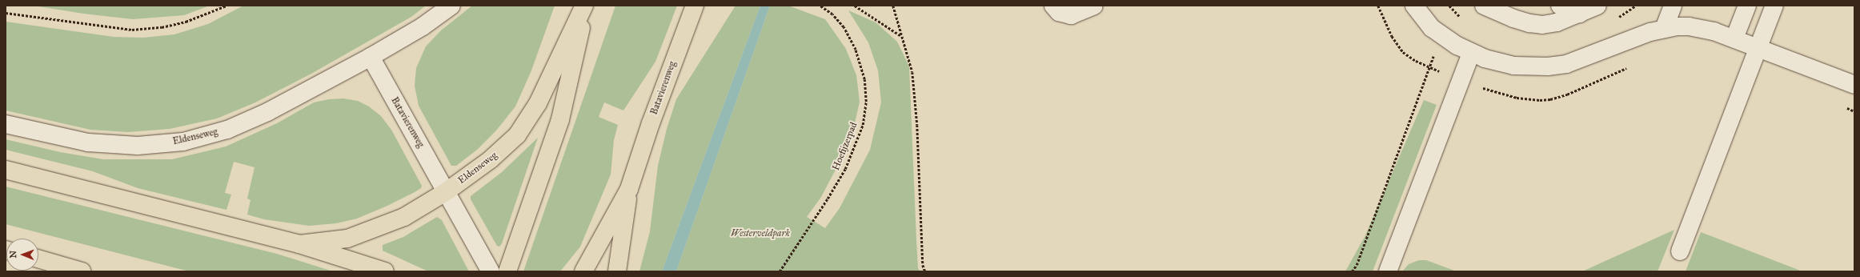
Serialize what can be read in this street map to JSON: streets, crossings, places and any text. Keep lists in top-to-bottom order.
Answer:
{
  "streets": {
    "main road": ["Batavierenweg", "Eldenseweg"],
    "path": ["Hoefijzerpad"]
  },
  "crossings": [
    ["Batavierenweg", "Eldenseweg"]
  ],
  "parks": ["Westerveldpark"],
  "north": "left"
}
